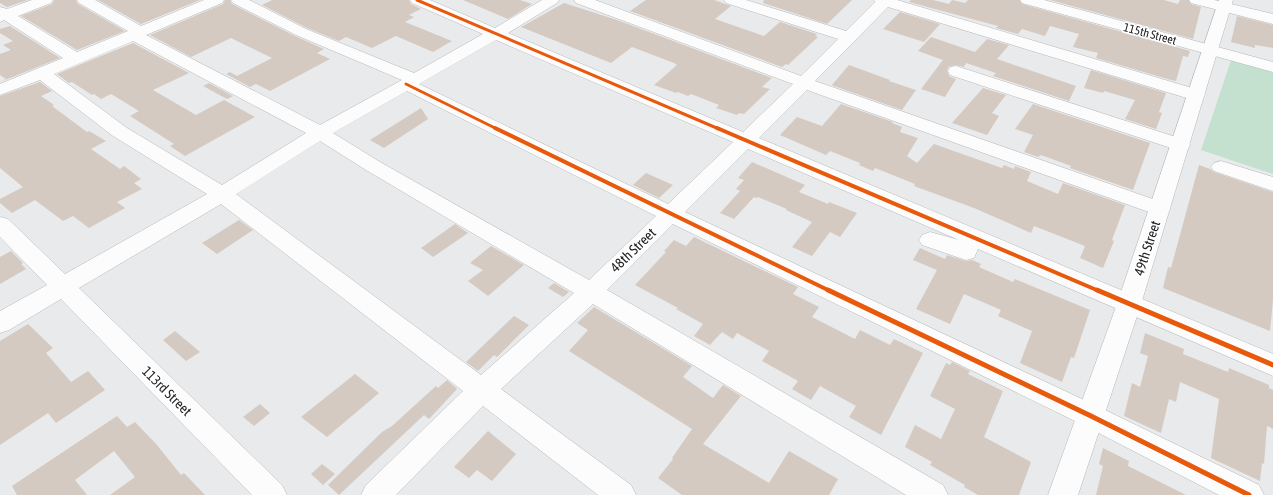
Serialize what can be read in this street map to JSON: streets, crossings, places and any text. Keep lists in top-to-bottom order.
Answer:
{
  "streets": {
    "street": [
      "115th Street",
      "49th Street",
      "48th Street",
      "113rd Street"
    ]
  },
  "crossings": [
    ["115th Street", "49th Street"]
  ]
}
